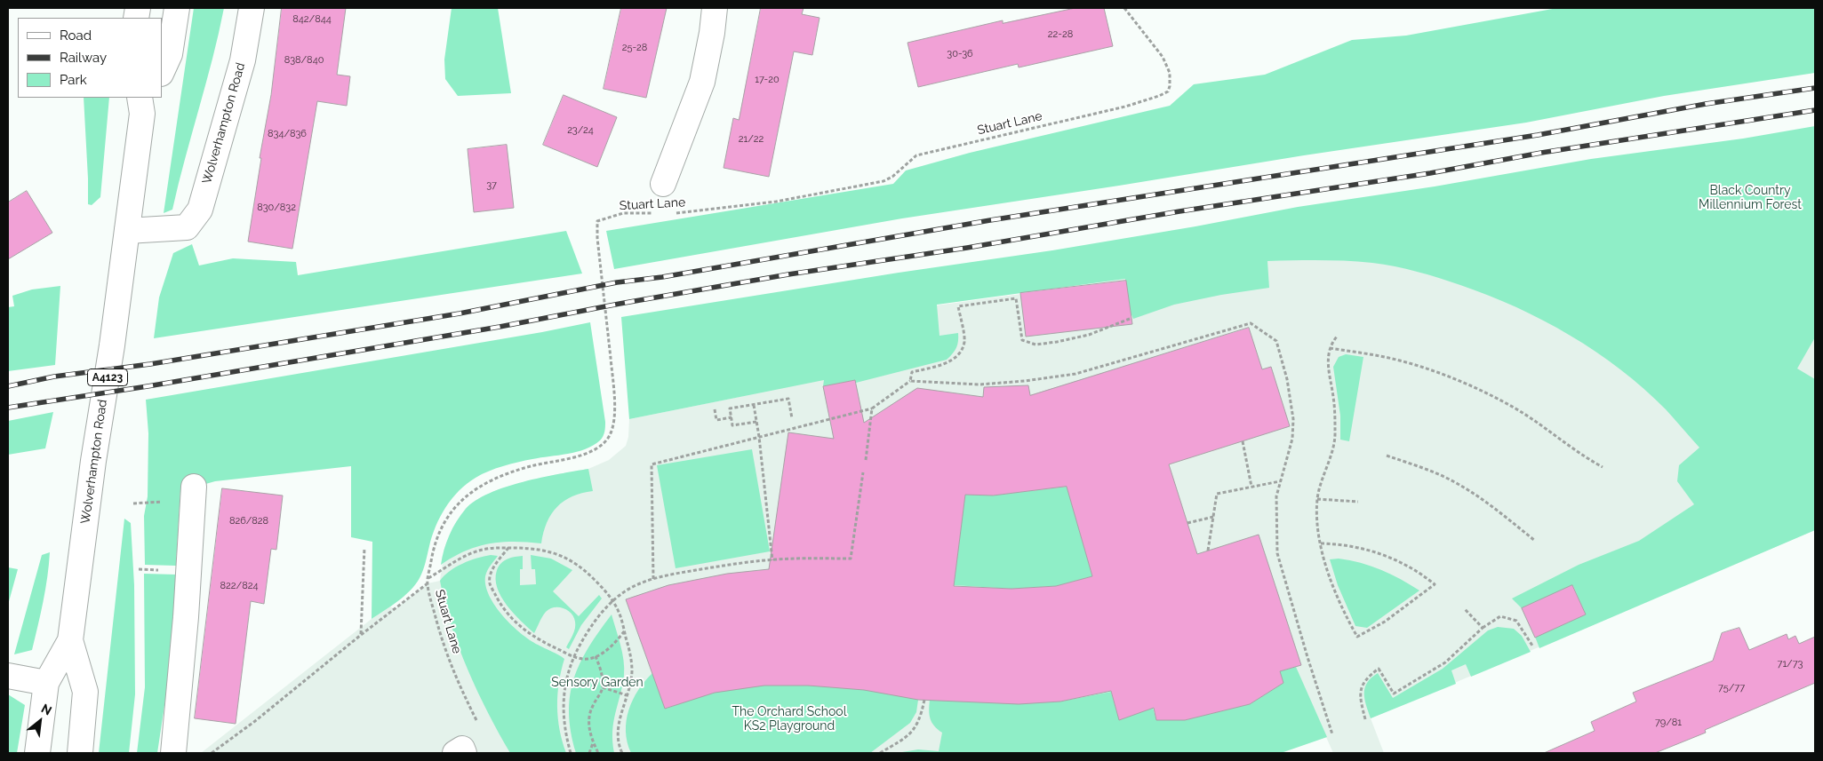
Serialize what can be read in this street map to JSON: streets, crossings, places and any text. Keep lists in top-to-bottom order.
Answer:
{
  "streets": {
    "main road": ["Wolverhampton Road", "A4123"],
    "path": ["Stuart Lane"]
  },
  "parks": ["Black Country Millennium Forest", "Sensory Garden", "The Orchard School KS2 Playground"],
  "house_numbers": [
    "842/844",
    "22-28",
    "25-28",
    "30-36",
    "838/840",
    "17-20",
    "23/24",
    "834/836",
    "21/22",
    "37",
    "830/832",
    "826/828",
    "822/824",
    "71/73",
    "75/77",
    "79/81"
  ],
  "legend": ["Road", "Railway", "Park"],
  "north": "top right"
}
